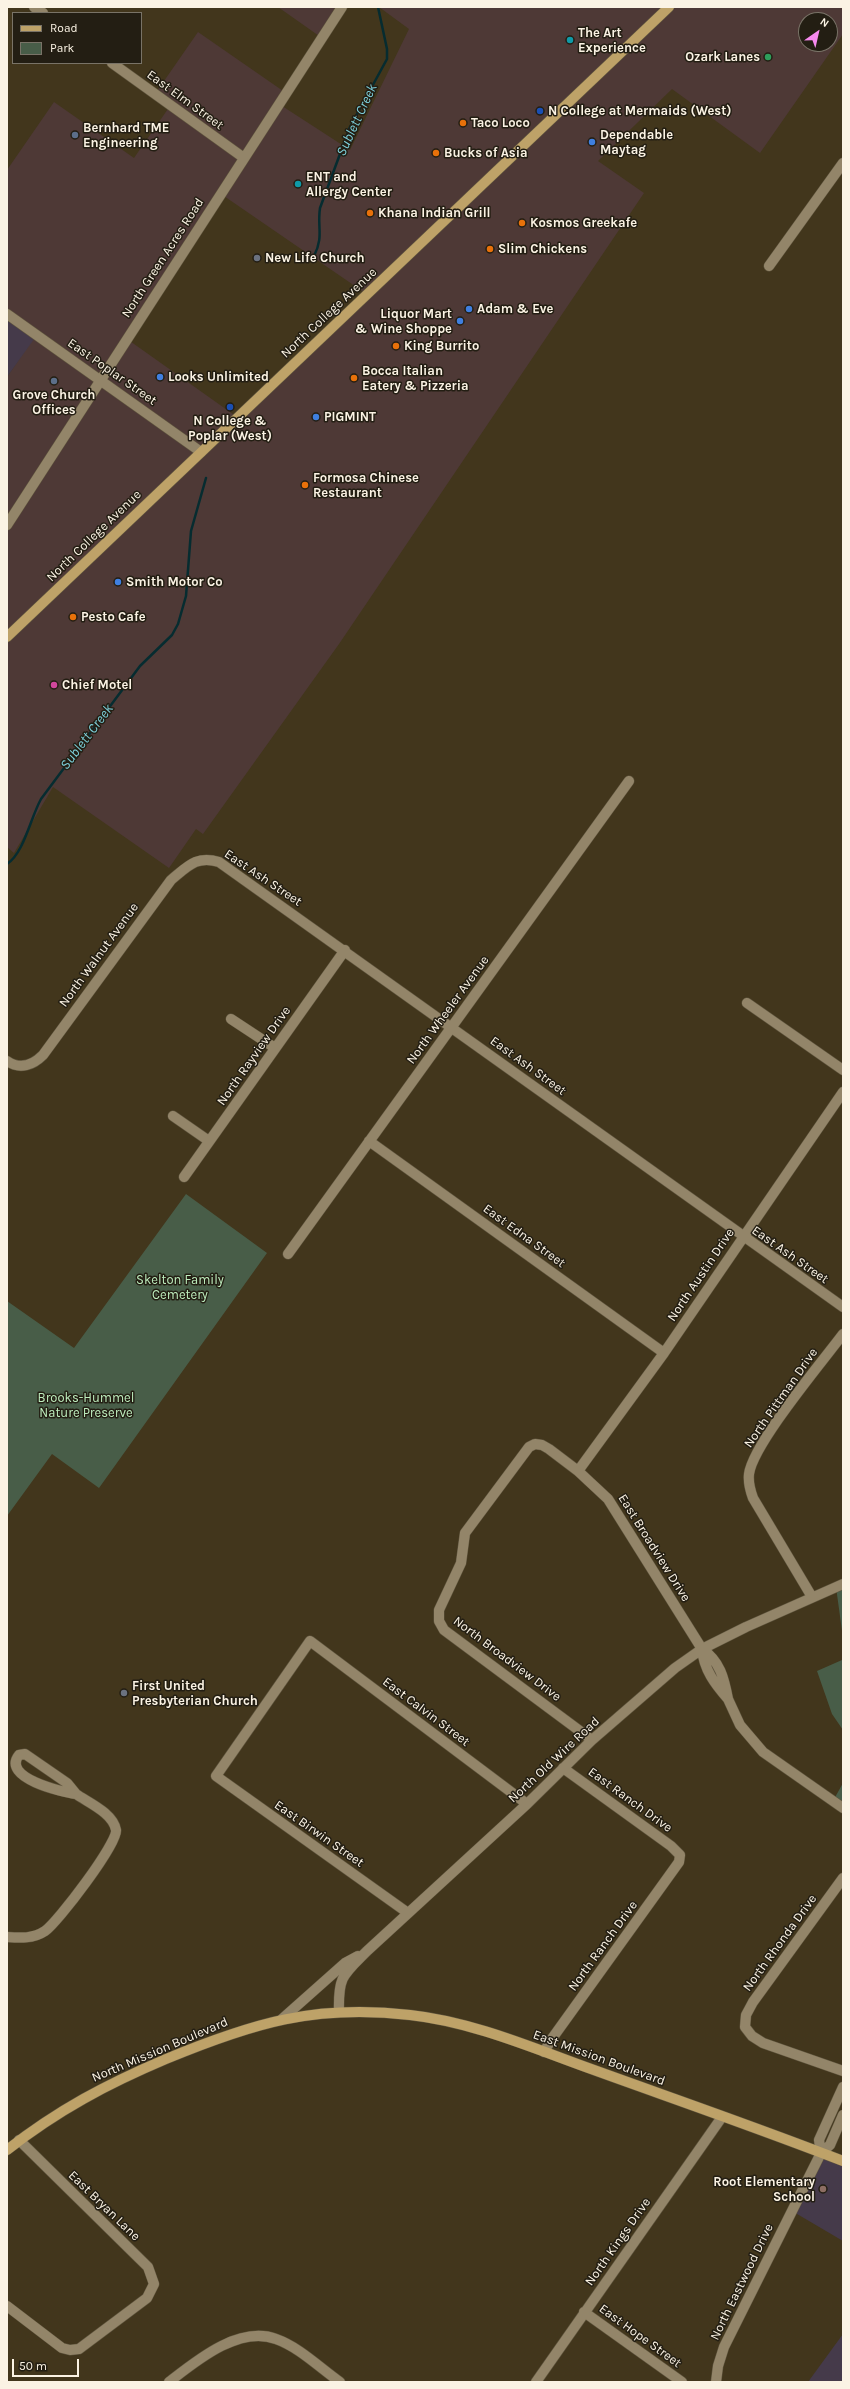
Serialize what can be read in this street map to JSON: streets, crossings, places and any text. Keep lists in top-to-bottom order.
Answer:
{
  "streets": {
    "main road": ["North College Avenue", "North Mission Boulevard", "East Mission Boulevard"],
    "street": [
      "East Elm Street",
      "North Green Acres Road",
      "East Poplar Street",
      "East Ash Street",
      "North Walnut Avenue",
      "North Wheeler Avenue",
      "North Rayview Drive",
      "East Edna Street",
      "North Austin Drive",
      "North Pittman Drive",
      "East Broadview Drive",
      "North Broadview Drive",
      "East Calvin Street",
      "North Old Wire Road",
      "East Ranch Drive",
      "East Birwin Street",
      "North Rhonda Drive",
      "North Ranch Drive",
      "East Bryan Lane",
      "North Kings Drive",
      "North Eastwood Drive",
      "East Hope Street"
    ]
  },
  "crossings": [
    ["East Elm Street", "North Green Acres Road"],
    ["North Green Acres Road", "East Poplar Street"],
    ["North College Avenue", "East Poplar Street"],
    ["East Ash Street", "North Walnut Avenue"],
    ["East Ash Street", "North Wheeler Avenue"],
    ["East Ash Street", "North Rayview Drive"],
    ["East Ash Street", "North Austin Drive"],
    ["North Wheeler Avenue", "East Edna Street"],
    ["East Edna Street", "North Austin Drive"],
    ["North Austin Drive", "East Broadview Drive"],
    ["North Pittman Drive", "North Old Wire Road"],
    ["East Broadview Drive", "North Broadview Drive"],
    ["East Broadview Drive", "North Old Wire Road"],
    ["North Broadview Drive", "North Old Wire Road"],
    ["East Calvin Street", "North Old Wire Road"],
    ["East Calvin Street", "East Birwin Street"],
    ["North Old Wire Road", "East Ranch Drive"],
    ["North Old Wire Road", "East Birwin Street"],
    ["North Old Wire Road", "North Mission Boulevard"],
    ["North Old Wire Road", "East Mission Boulevard"],
    ["East Ranch Drive", "North Ranch Drive"],
    ["North Ranch Drive", "East Mission Boulevard"],
    ["North Mission Boulevard", "East Mission Boulevard"],
    ["North Mission Boulevard", "East Bryan Lane"],
    ["East Mission Boulevard", "North Kings Drive"],
    ["East Mission Boulevard", "North Eastwood Drive"],
    ["North Kings Drive", "East Hope Street"]
  ],
  "water": ["Sublett Creek"],
  "parks": ["Skelton Family Cemetery", "Brooks-Hummel Nature Preserve"],
  "places": [
    "The Art Experience",
    "Ozark Lanes",
    "N College at Mermaids (West)",
    "Taco Loco",
    "Bernhard TME Engineering",
    "Dependable Maytag",
    "Bucks of Asia",
    "ENT and Allergy Center",
    "Khana Indian Grill",
    "Kosmos Greekafe",
    "Slim Chickens",
    "New Life Church",
    "Adam & Eve",
    "Liquor Mart & Wine Shoppe",
    "King Burrito",
    "Looks Unlimited",
    "Bocca Italian Eatery & Pizzeria",
    "Grove Church Offices",
    "N College & Poplar (West)",
    "PIGMINT",
    "Formosa Chinese Restaurant",
    "Smith Motor Co",
    "Pesto Cafe",
    "Chief Motel",
    "First United Presbyterian Church",
    "Root Elementary School"
  ],
  "legend": ["Road", "Park"],
  "scale_bar": "50 m",
  "north": "top right"
}
